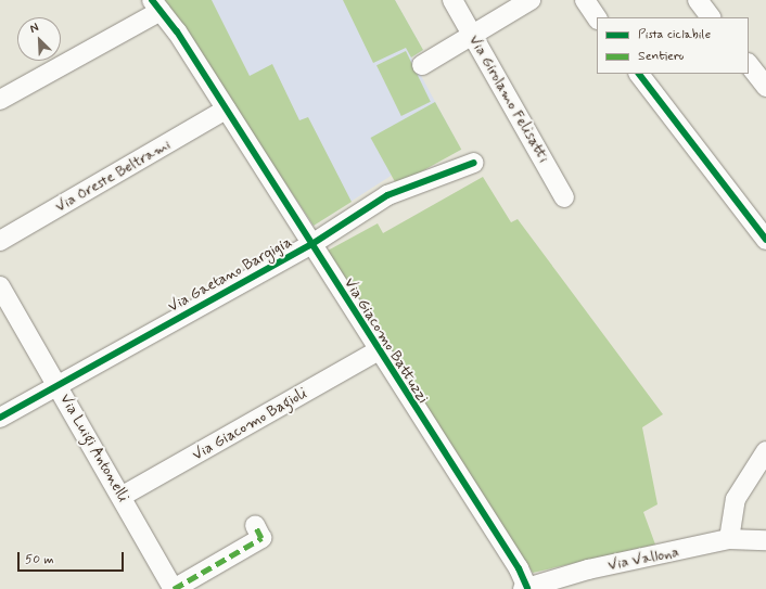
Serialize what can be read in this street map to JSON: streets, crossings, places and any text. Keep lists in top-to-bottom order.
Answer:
{
  "streets": {
    "street": [
      "Via Girolamo Felisatti",
      "Via Oreste Beltrami",
      "Via Gaetano Bargigia",
      "Via Giacomo Battuzzi",
      "Via Giacomo Bagioli",
      "Via Luigi Antonelli",
      "Via Vallona"
    ]
  },
  "crossings": [
    ["Via Oreste Beltrami", "Via Giacomo Battuzzi"],
    ["Via Gaetano Bargigia", "Via Giacomo Battuzzi"],
    ["Via Gaetano Bargigia", "Via Luigi Antonelli"],
    ["Via Giacomo Battuzzi", "Via Giacomo Bagioli"],
    ["Via Giacomo Battuzzi", "Via Vallona"],
    ["Via Giacomo Bagioli", "Via Luigi Antonelli"]
  ],
  "legend": ["Pista ciclabile", "Sentiero"],
  "scale_bar": "50 m",
  "north": "top left"
}
